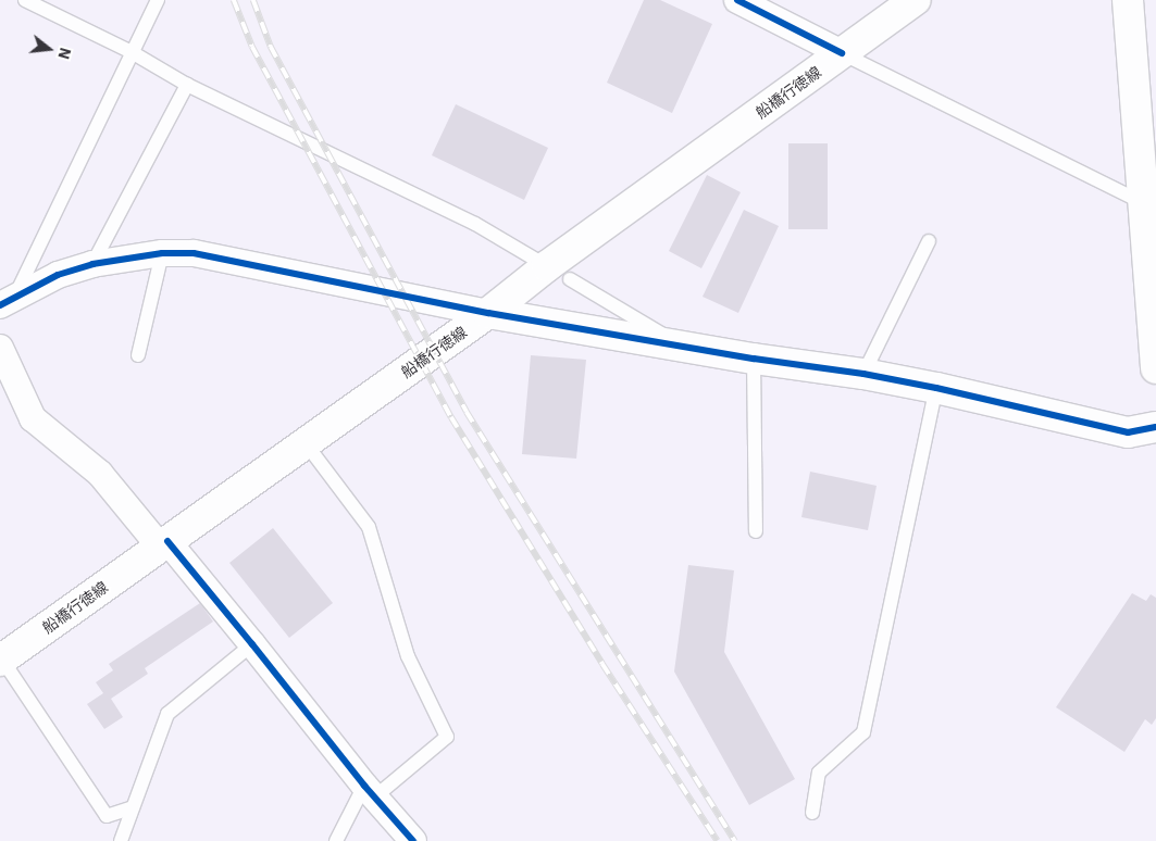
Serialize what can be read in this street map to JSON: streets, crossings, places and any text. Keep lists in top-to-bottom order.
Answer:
{
  "streets": {
    "main road": ["船橋行徳線"]
  },
  "north": "right"
}
